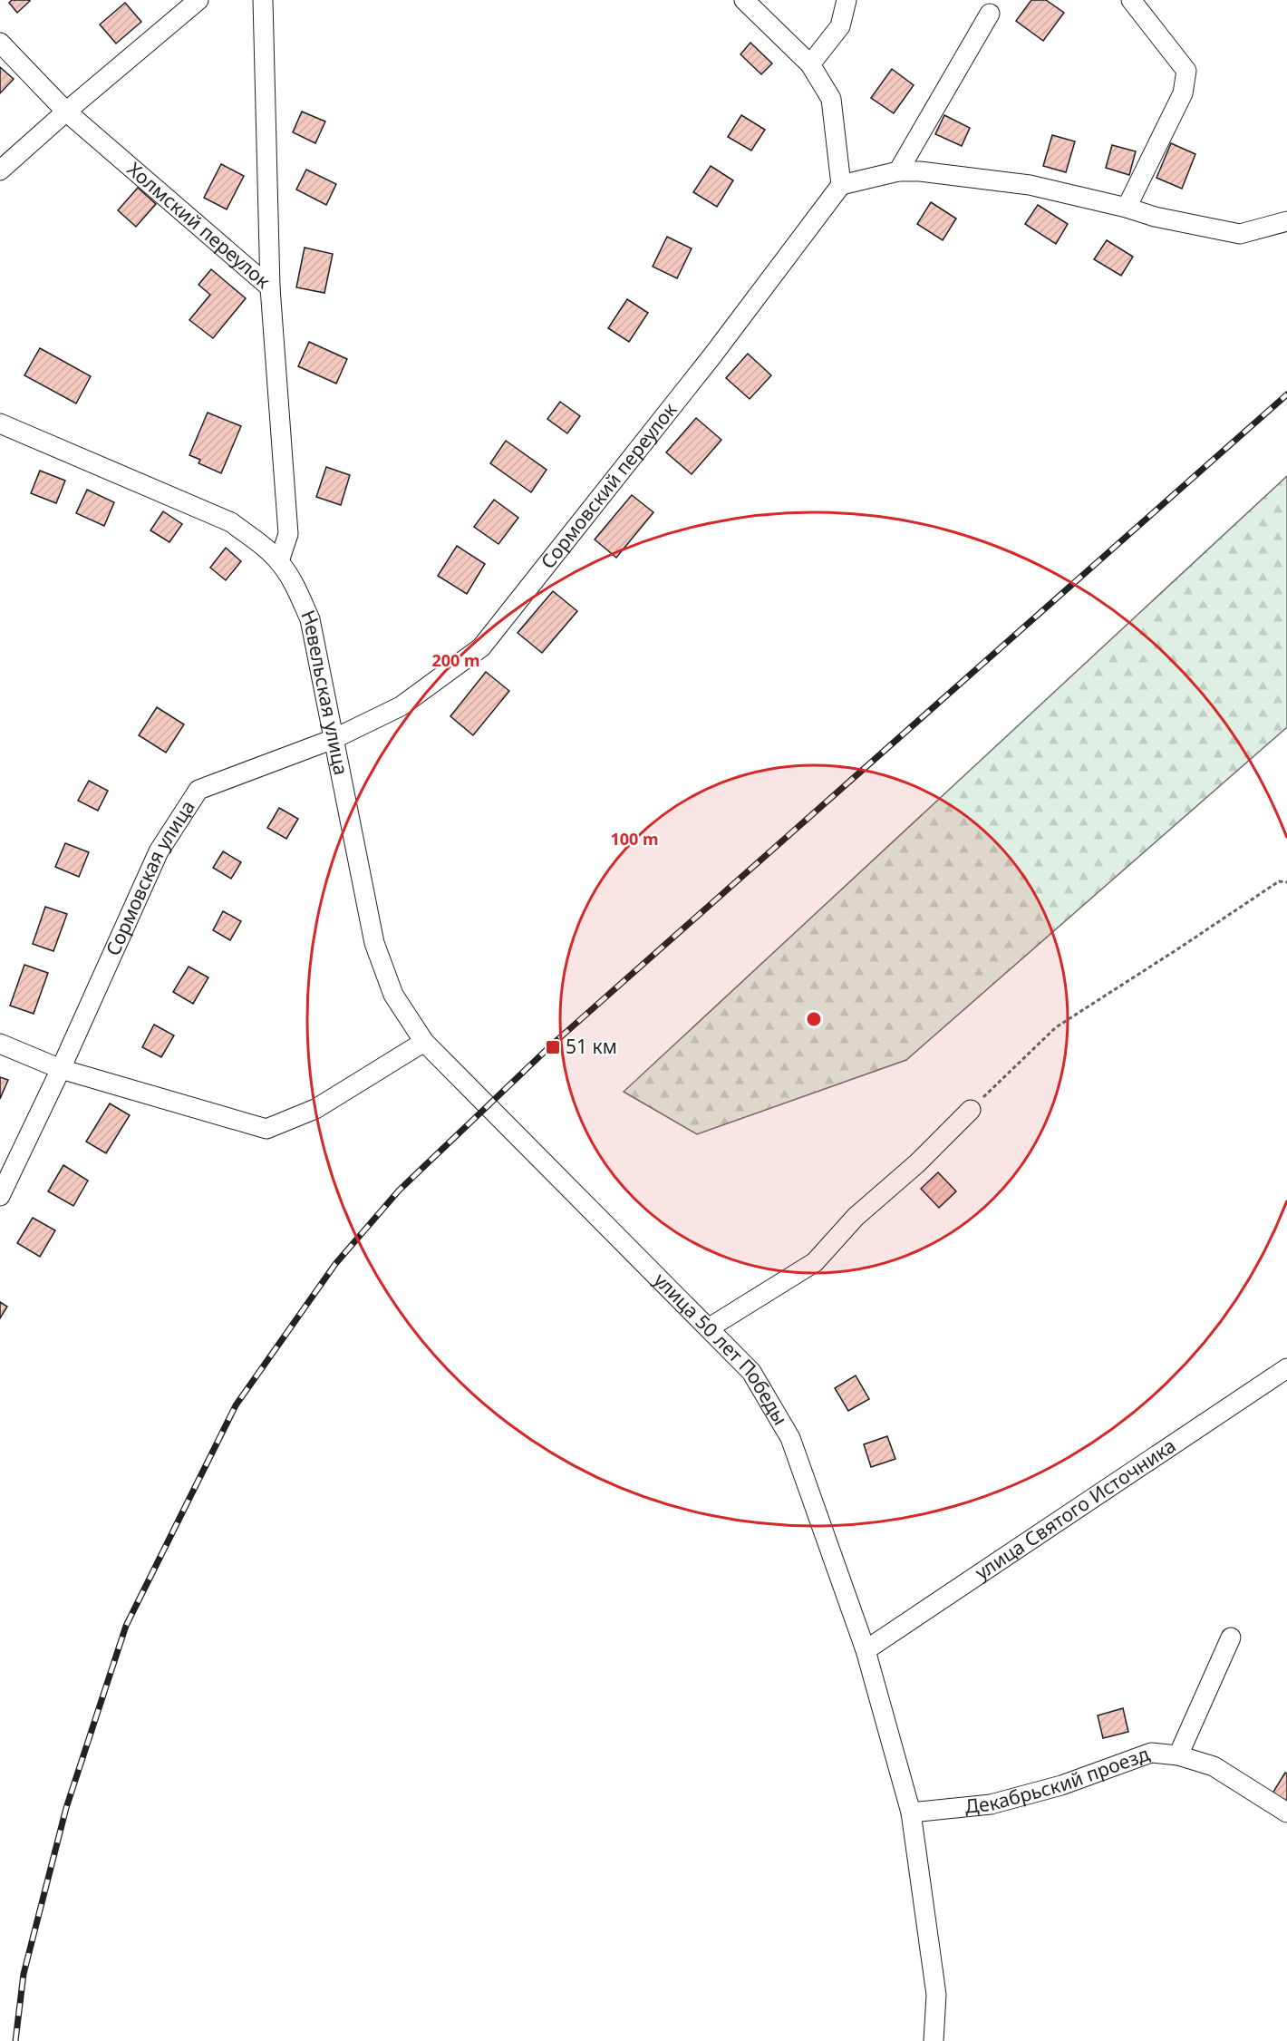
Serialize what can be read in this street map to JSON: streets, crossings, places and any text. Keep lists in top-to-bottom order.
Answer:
{
  "streets": {
    "street": [
      "Холмский переулок",
      "Сормовский переулок",
      "Невельская улица",
      "Сормовская улица",
      "улица 50 лет Победы",
      "улица Святого Источника",
      "Декабрьский проезд"
    ]
  },
  "crossings": [
    ["Холмский переулок", "Невельская улица"],
    ["Сормовский переулок", "Невельская улица"],
    ["Сормовский переулок", "Сормовская улица"],
    ["Невельская улица", "Сормовская улица"],
    ["Невельская улица", "улица 50 лет Победы"],
    ["улица 50 лет Победы", "улица Святого Источника"],
    ["улица 50 лет Победы", "Декабрьский проезд"]
  ],
  "places": {
    "transit": ["51 км"]
  },
  "rings": ["200 m", "100 m"]
}
